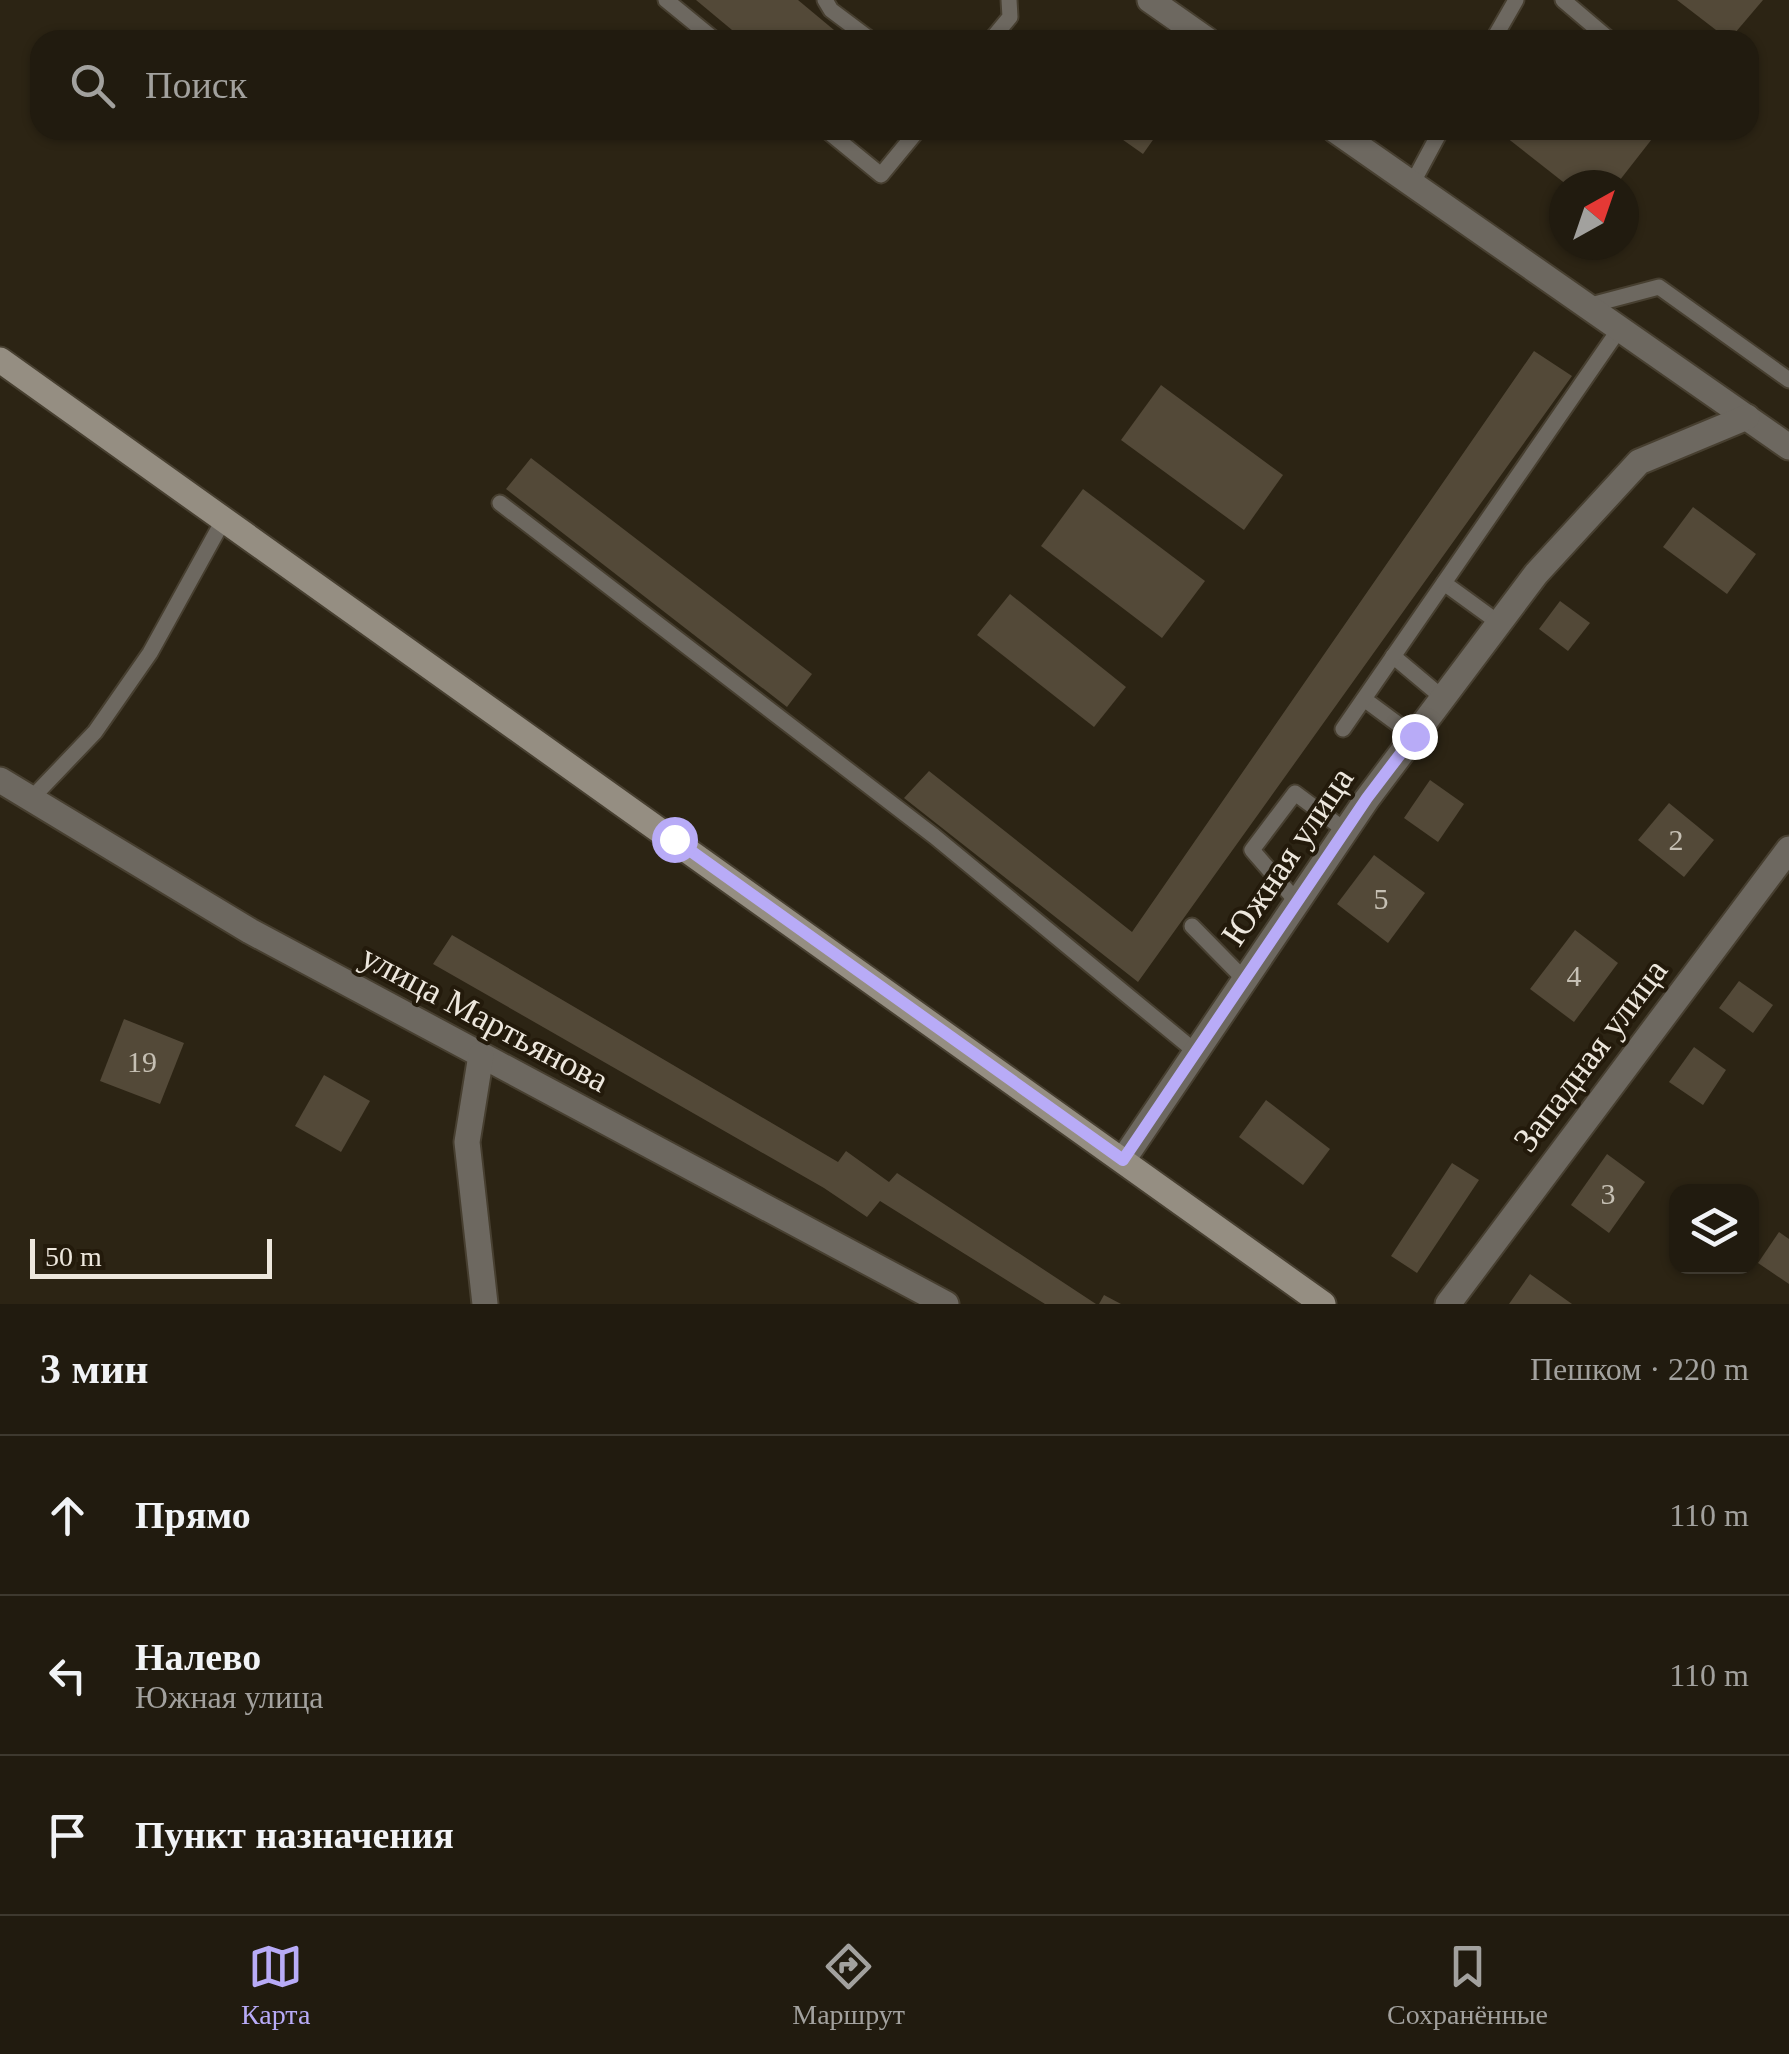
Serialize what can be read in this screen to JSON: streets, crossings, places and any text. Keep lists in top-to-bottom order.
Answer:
{
  "streets": {
    "street": ["Южная улица", "улица Мартьянова", "Западная улица"]
  },
  "house_numbers": [
    "2",
    "5",
    "4",
    "19",
    "3"
  ],
  "scale_bar": "50 m",
  "north": "top right",
  "page": {
    "search": "Поиск",
    "scale": "50 m",
    "heading": ["3 мин", "Пешком · 220 m"],
    "list": [
      ["Прямо", "110 m"],
      ["Налево", "Южная улица", "110 m"],
      "Пункт назначения"
    ],
    "nav": ["Карта", "Маршрут", "Сохранённые"]
  }
}
